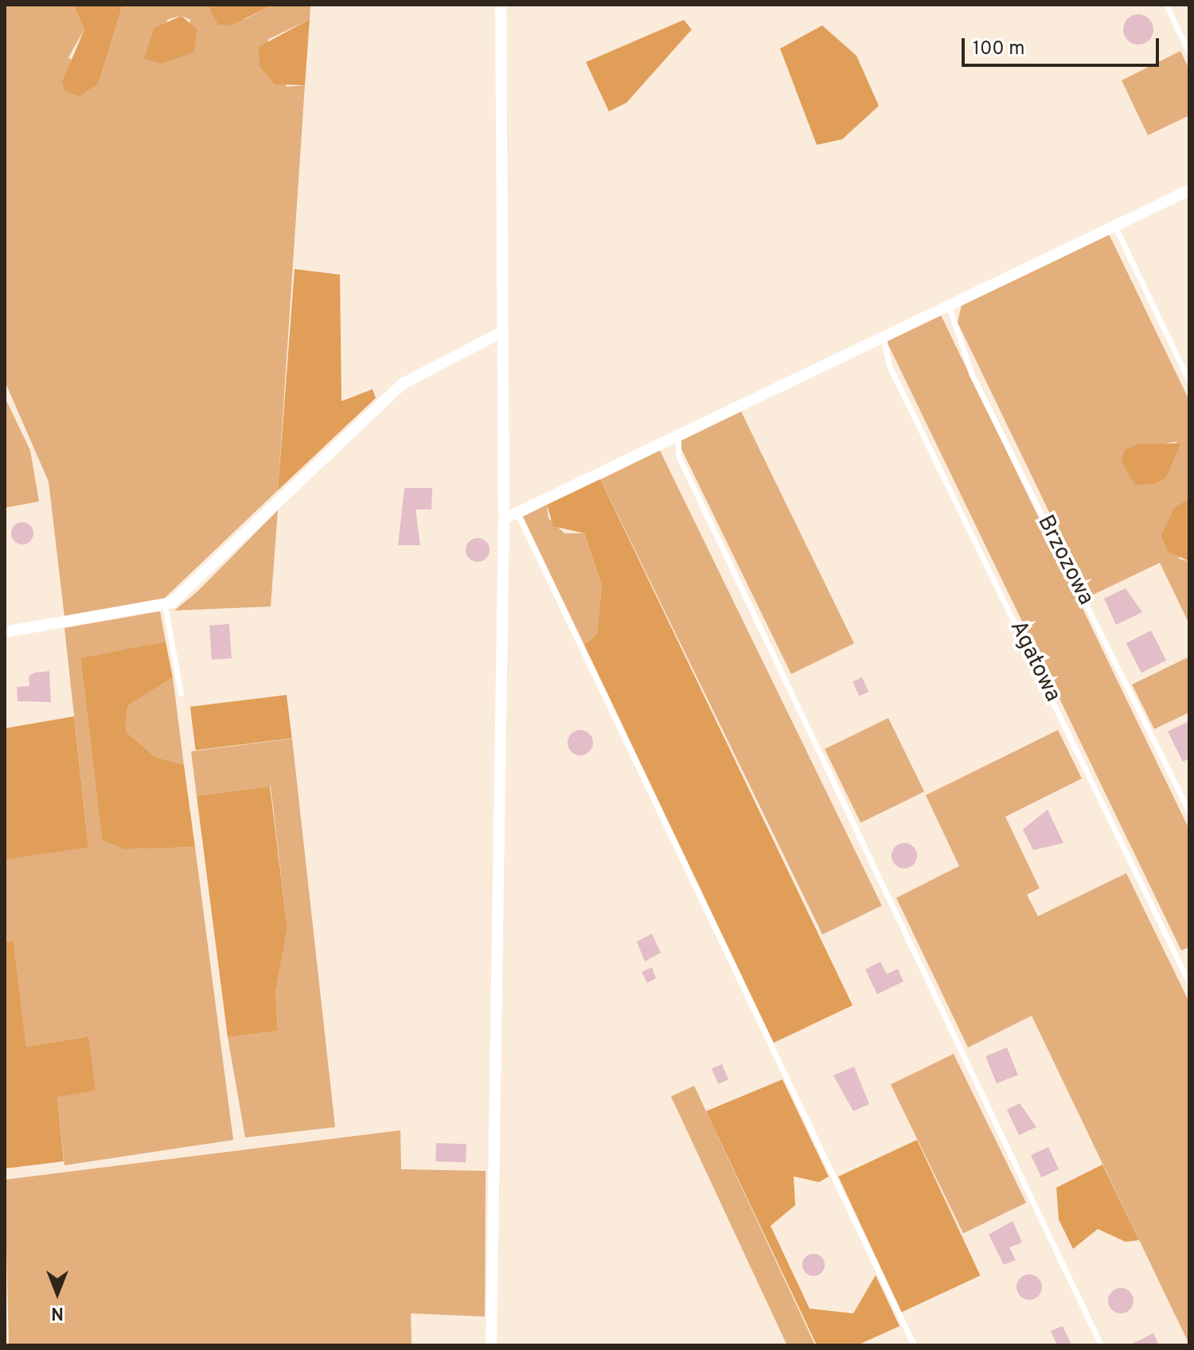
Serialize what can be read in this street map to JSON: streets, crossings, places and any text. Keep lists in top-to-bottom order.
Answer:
{
  "streets": {
    "lane": ["Brzozowa", "Agatowa"]
  },
  "scale_bar": "100 m",
  "north": "bottom"
}
